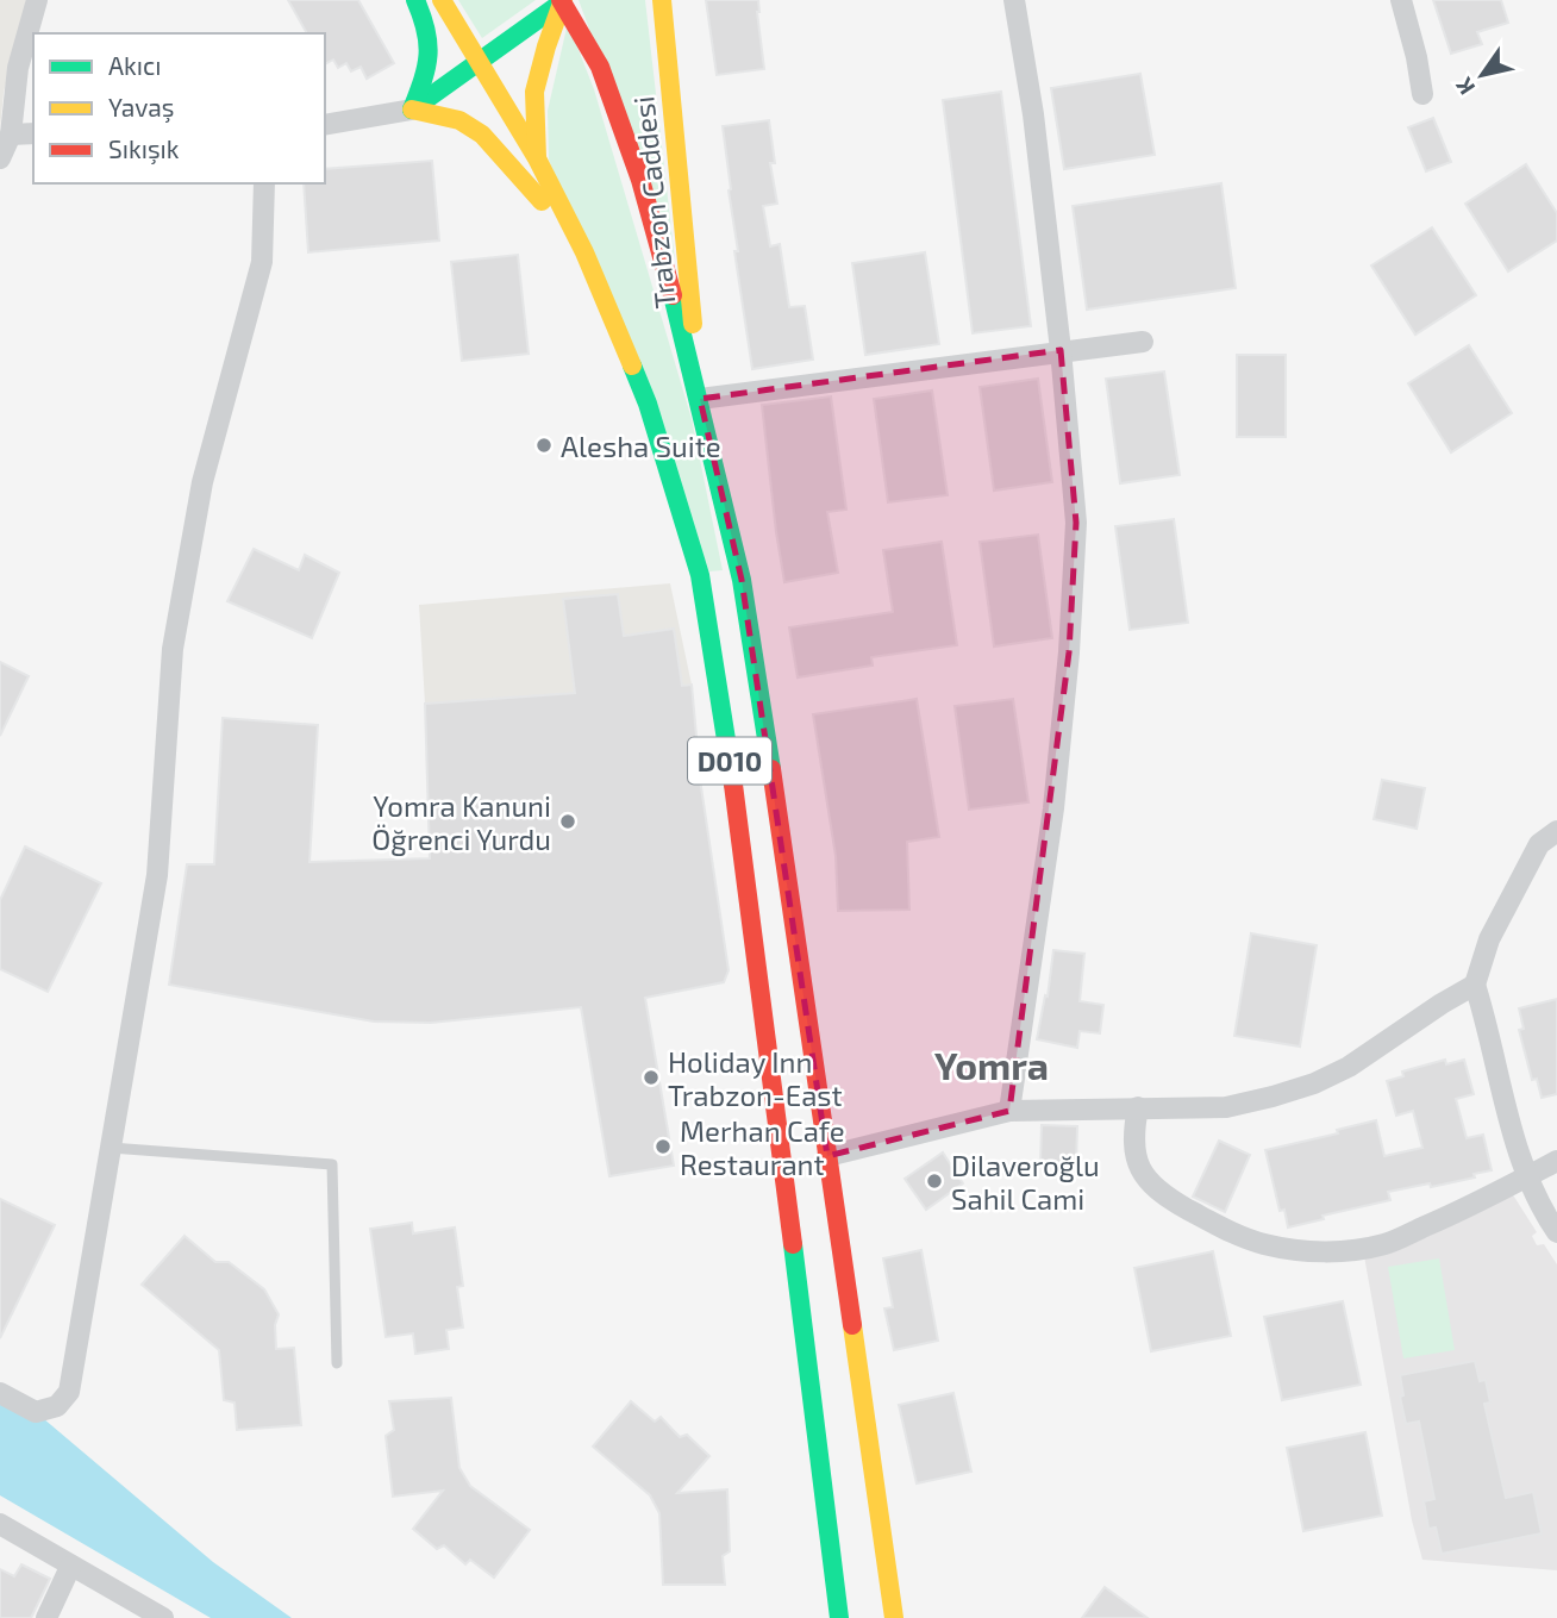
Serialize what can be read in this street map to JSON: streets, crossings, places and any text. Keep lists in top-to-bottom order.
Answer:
{
  "streets": {
    "main road": ["Trabzon Caddesi", "D010"]
  },
  "crossings": [
    ["Trabzon Caddesi", "D010"]
  ],
  "districts": ["Yomra"],
  "places": [
    "Alesha Suite",
    "Yomra Kanuni Öğrenci Yurdu",
    "Holiday Inn Trabzon-East",
    "Merhan Cafe Restaurant",
    "Dilaveroğlu Sahil Cami"
  ],
  "legend": ["Akıcı", "Yavaş", "Sıkışık"],
  "north": "bottom left"
}
